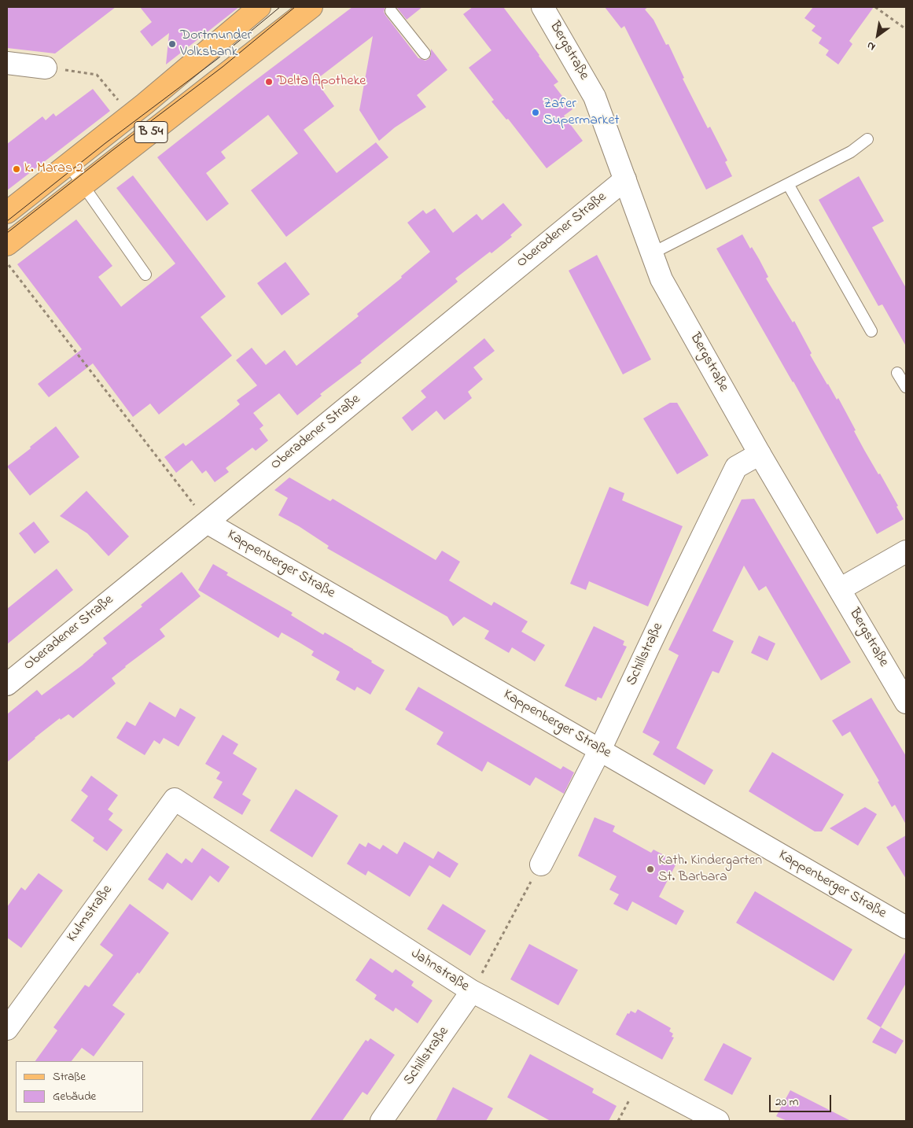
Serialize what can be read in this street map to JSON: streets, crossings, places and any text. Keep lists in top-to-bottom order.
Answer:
{
  "streets": {
    "main road": ["B 54"],
    "street": [
      "Bergstraße",
      "Oberadener Straße",
      "Kappenberger Straße",
      "Schillstraße",
      "Kulmstraße",
      "Jahnstraße"
    ]
  },
  "crossings": [
    ["Bergstraße", "Oberadener Straße"],
    ["Bergstraße", "Schillstraße"],
    ["Oberadener Straße", "Kappenberger Straße"],
    ["Kappenberger Straße", "Schillstraße"],
    ["Schillstraße", "Jahnstraße"],
    ["Kulmstraße", "Jahnstraße"]
  ],
  "places": [
    "Dortmunder Volksbank",
    "Delta Apotheke",
    "Zafer Supermarket",
    "k. Maras 2",
    "Kath. Kindergarten St. Barbara"
  ],
  "legend": ["Straße", "Gebäude"],
  "scale_bar": "20 m",
  "north": "bottom left"
}
